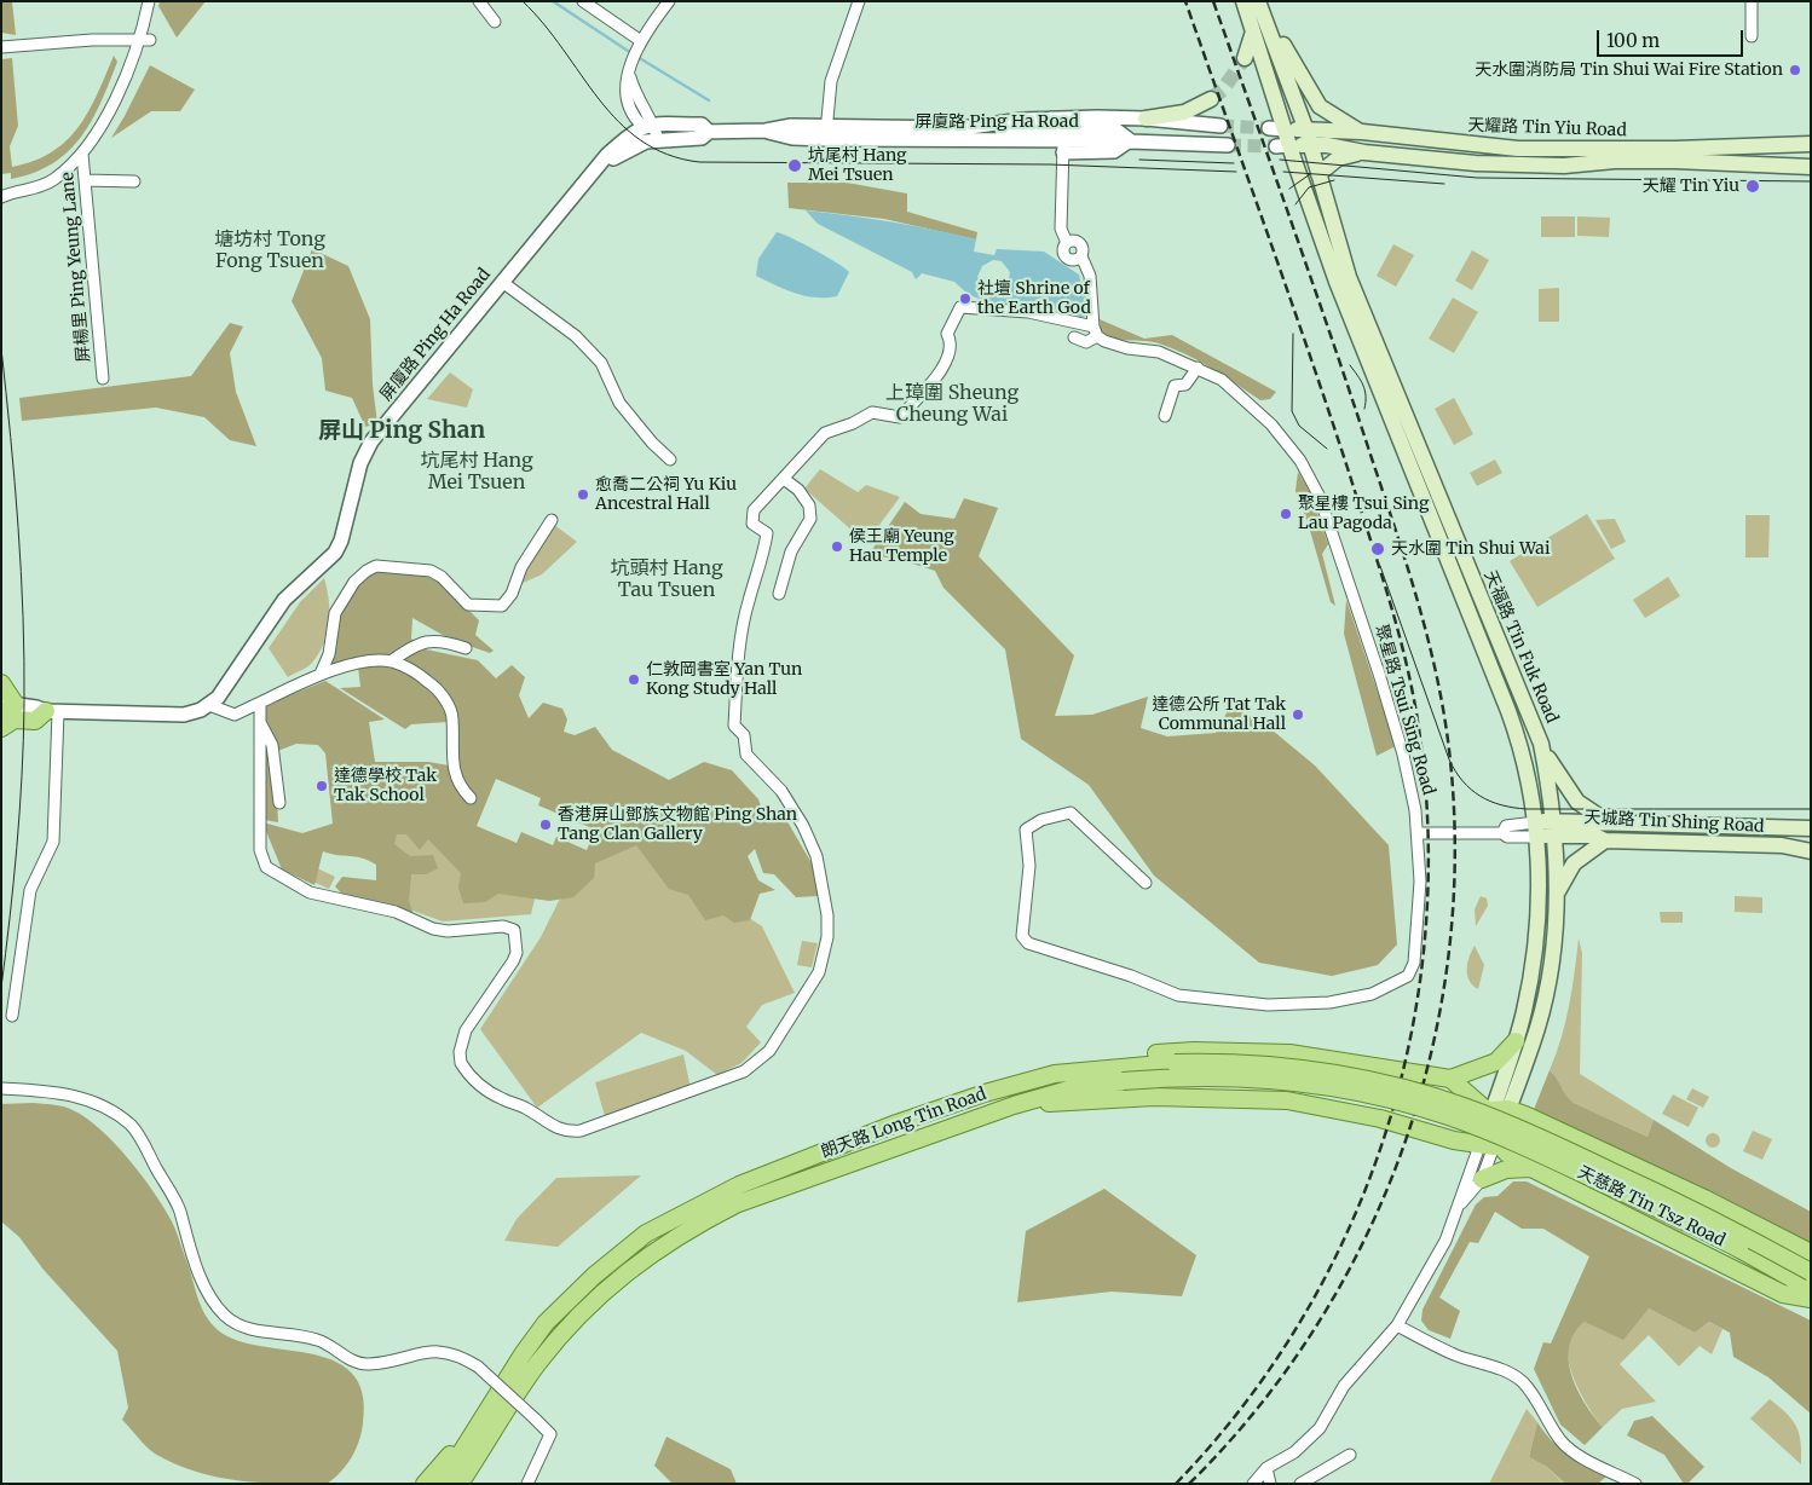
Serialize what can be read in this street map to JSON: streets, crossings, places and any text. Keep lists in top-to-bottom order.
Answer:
{
  "streets": {
    "main road": [
      "天耀路 Tin Yiu Road",
      "天福路 Tin Fuk Road",
      "天城路 Tin Shing Road",
      "朗天路 Long Tin Road",
      "天慈路 Tin Tsz Road"
    ],
    "street": ["屏廈路 Ping Ha Road", "屏楊里 Ping Yeung Lane", "聚星路 Tsui Sing Road"]
  },
  "crossings": [
    ["天耀路 Tin Yiu Road", "天福路 Tin Fuk Road"],
    ["天福路 Tin Fuk Road", "天城路 Tin Shing Road"],
    ["天福路 Tin Fuk Road", "朗天路 Long Tin Road"],
    ["天福路 Tin Fuk Road", "天慈路 Tin Tsz Road"],
    ["朗天路 Long Tin Road", "天慈路 Tin Tsz Road"]
  ],
  "districts": [
    "塘坊村 Tong Fong Tsuen",
    "上璋圍 Sheung Cheung Wai",
    "屏山 Ping Shan",
    "坑尾村 Hang Mei Tsuen",
    "坑頭村 Hang Tau Tsuen"
  ],
  "places": [
    "天水圍消防局 Tin Shui Wai Fire Station",
    "坑尾村 Hang Mei Tsuen",
    "天耀 Tin Yiu",
    "社壇 Shrine of the Earth God",
    "愈喬二公祠 Yu Kiu Ancestral Hall",
    "聚星樓 Tsui Sing Lau Pagoda",
    "侯王廟 Yeung Hau Temple",
    "天水圍 Tin Shui Wai",
    "仁敦岡書室 Yan Tun Kong Study Hall",
    "達德公所 Tat Tak Communal Hall",
    "達德學校 Tak Tak School",
    "香港屏山鄧族文物館 Ping Shan Tang Clan Gallery"
  ],
  "scale_bar": "100 m"
}
